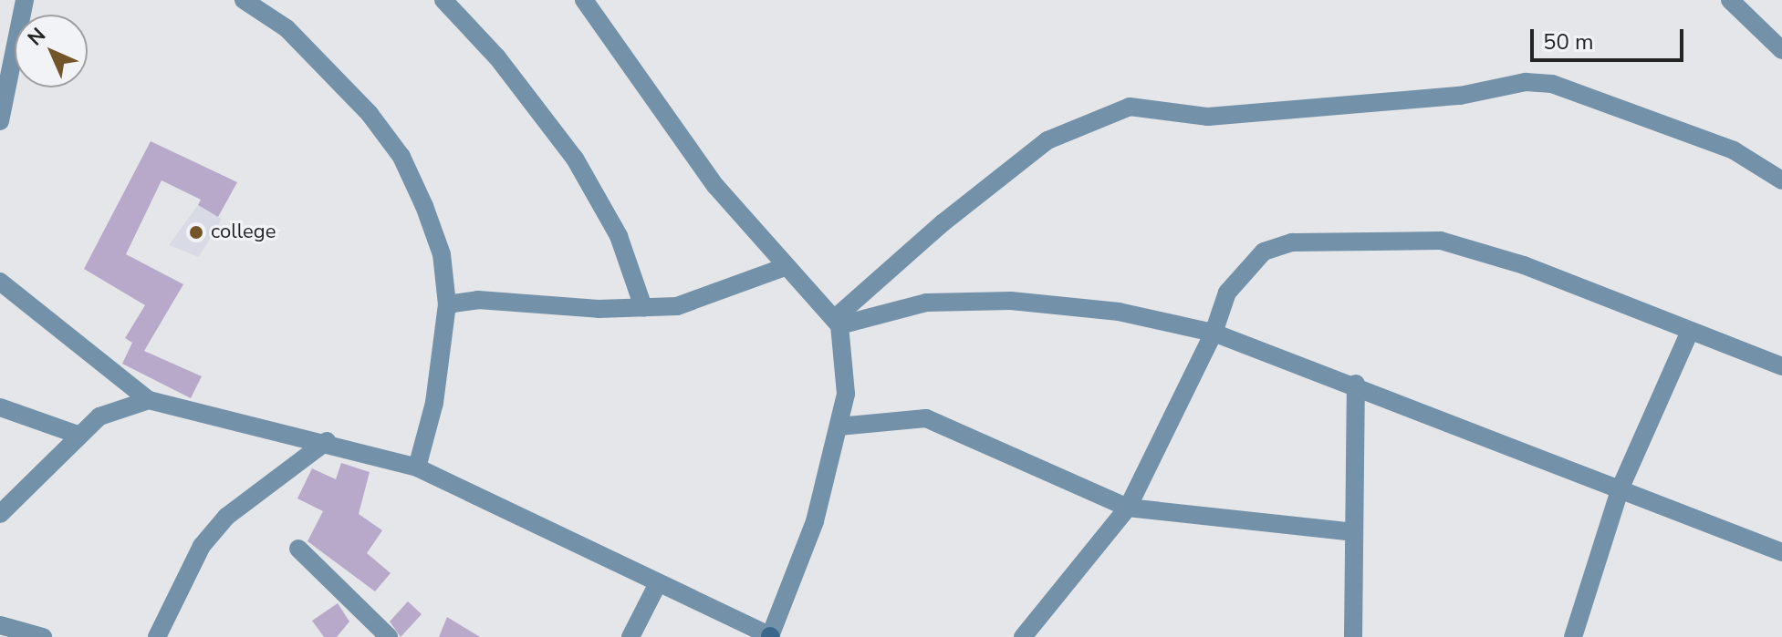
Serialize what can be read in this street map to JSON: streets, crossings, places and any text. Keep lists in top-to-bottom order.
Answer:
{
  "places": ["college"],
  "scale_bar": "50 m",
  "north": "top left"
}
